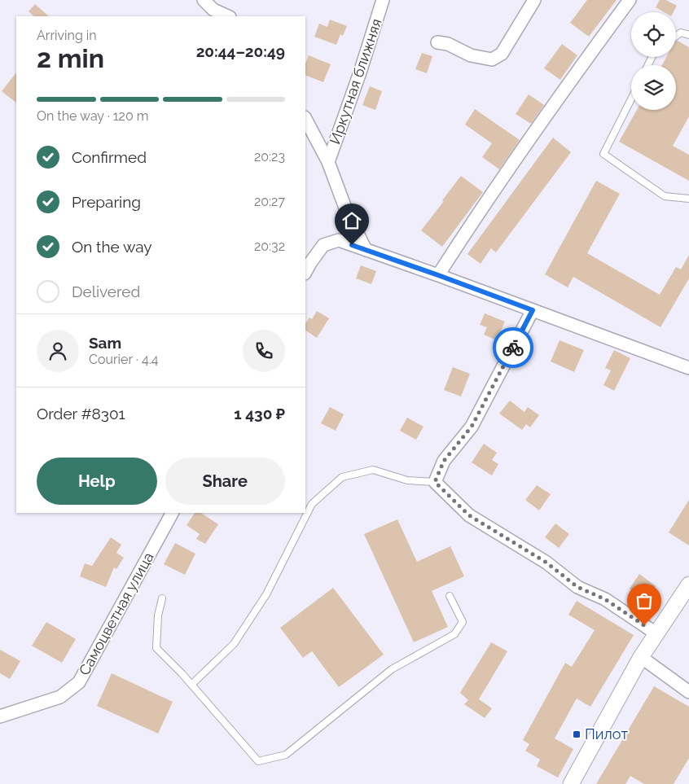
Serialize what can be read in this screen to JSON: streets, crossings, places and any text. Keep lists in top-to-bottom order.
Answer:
{
  "streets": {
    "street": ["Иркутная ближняя", "Самоцветная улица"]
  },
  "places": {
    "transit": ["Пилот"]
  },
  "page": {
    "heading": ["2 min", "Arriving in", "20:44–20:49"],
    "panel": [
      "Sam",
      "Courier · 4.4",
      "Order #8301",
      "1 430 ₽"
    ],
    "bar": "On the way · 120 m",
    "list": [
      ["Confirmed", "20:23"],
      ["Preparing", "20:27"],
      ["On the way", "20:32"],
      "Delivered"
    ],
    "buttons": ["Help", "Share"]
  }
}
